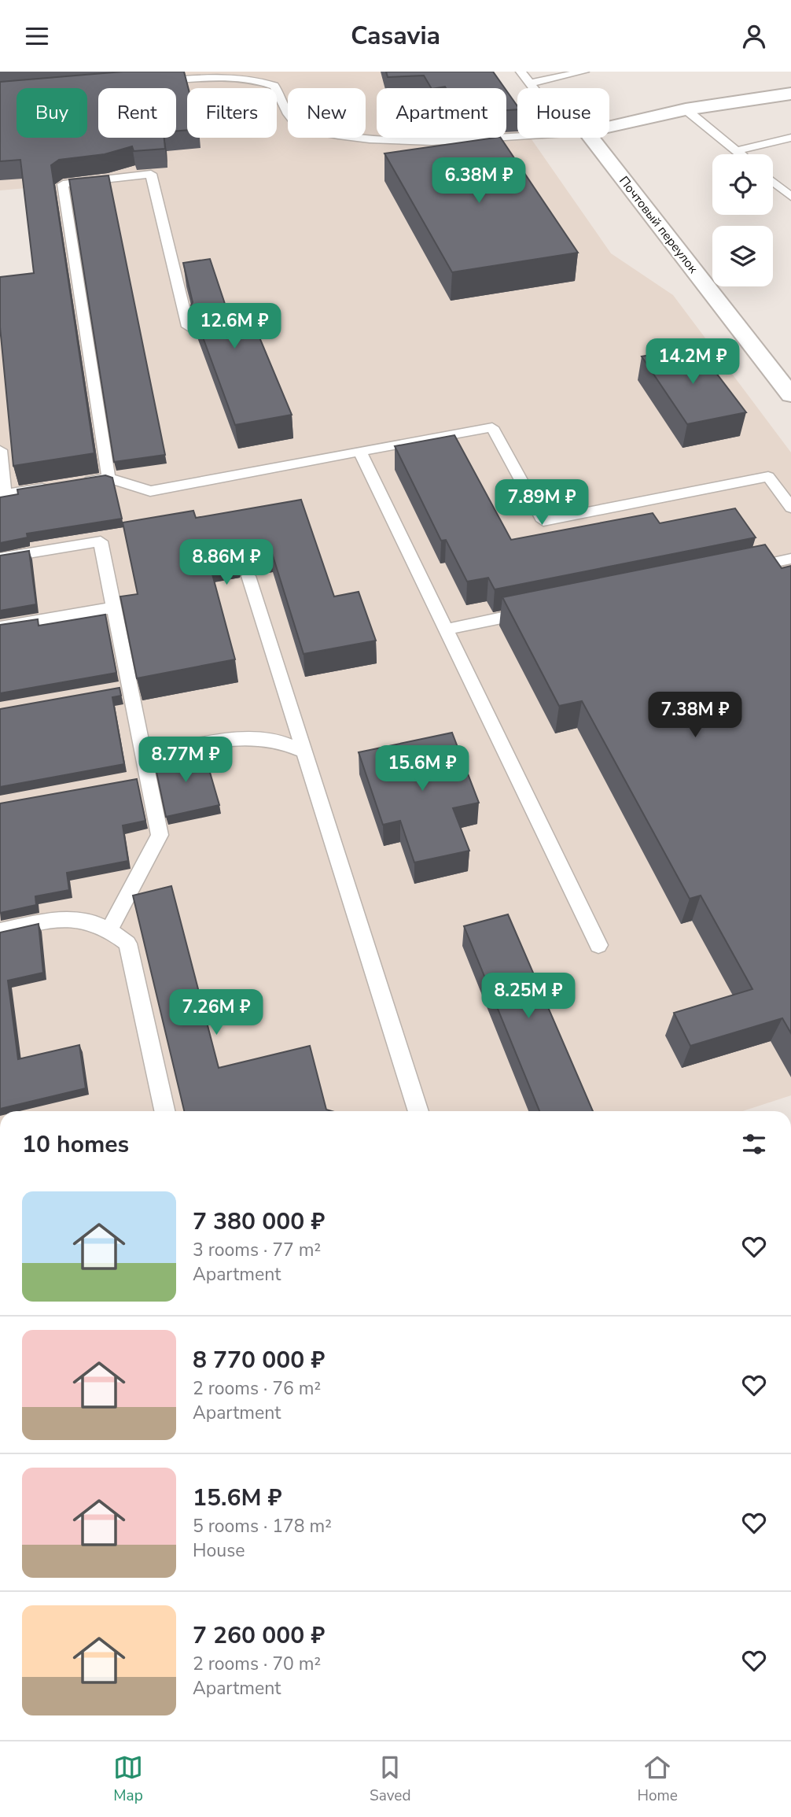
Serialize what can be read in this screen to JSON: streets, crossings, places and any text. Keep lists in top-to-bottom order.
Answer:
{
  "streets": {
    "street": ["Почтовый переулок"]
  },
  "page": {
    "header": "Casavia",
    "chip": [
      "Buy",
      "Rent",
      "Filters",
      "New",
      "Apartment",
      "House"
    ],
    "price": [
      "6.38M ₽",
      "12.6M ₽",
      "14.2M ₽",
      "7.89M ₽",
      "8.86M ₽",
      "7.38M ₽",
      "8.77M ₽",
      "15.6M ₽",
      "8.25M ₽",
      "7.26M ₽"
    ],
    "heading": "10 homes",
    "list": [
      {
        "name": "7 380 000 ₽",
        "note": "3 rooms · 77 m² · Apartment"
      },
      {
        "name": "8 770 000 ₽",
        "note": "2 rooms · 76 m² · Apartment"
      },
      {
        "name": "15.6M ₽",
        "note": "5 rooms · 178 m² · House"
      },
      {
        "name": "7 260 000 ₽",
        "note": "2 rooms · 70 m² · Apartment"
      }
    ],
    "tabs": ["Map", "Saved", "Home"]
  }
}
